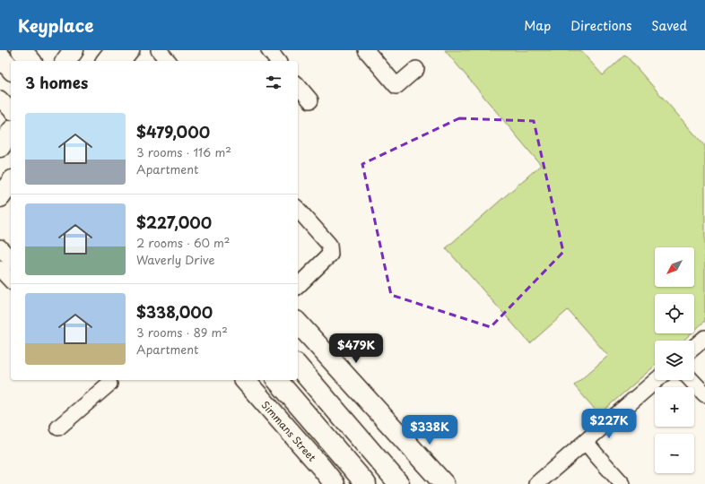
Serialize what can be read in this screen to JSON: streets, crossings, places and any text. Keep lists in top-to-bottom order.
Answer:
{
  "streets": {
    "main road": ["Simmans Street"]
  },
  "north": "bottom left",
  "page": {
    "header": "Keyplace",
    "nav": ["Map", "Directions", "Saved"],
    "heading": "3 homes",
    "list": [
      {
        "name": "$479,000",
        "note": "3 rooms · 116 m² · Apartment"
      },
      {
        "name": "$227,000",
        "note": "2 rooms · 60 m² · Waverly Drive"
      },
      {
        "name": "$338,000",
        "note": "3 rooms · 89 m² · Apartment"
      }
    ],
    "map_buttons": ["+", "−"],
    "price": ["$479K", "$227K", "$338K"]
  }
}
